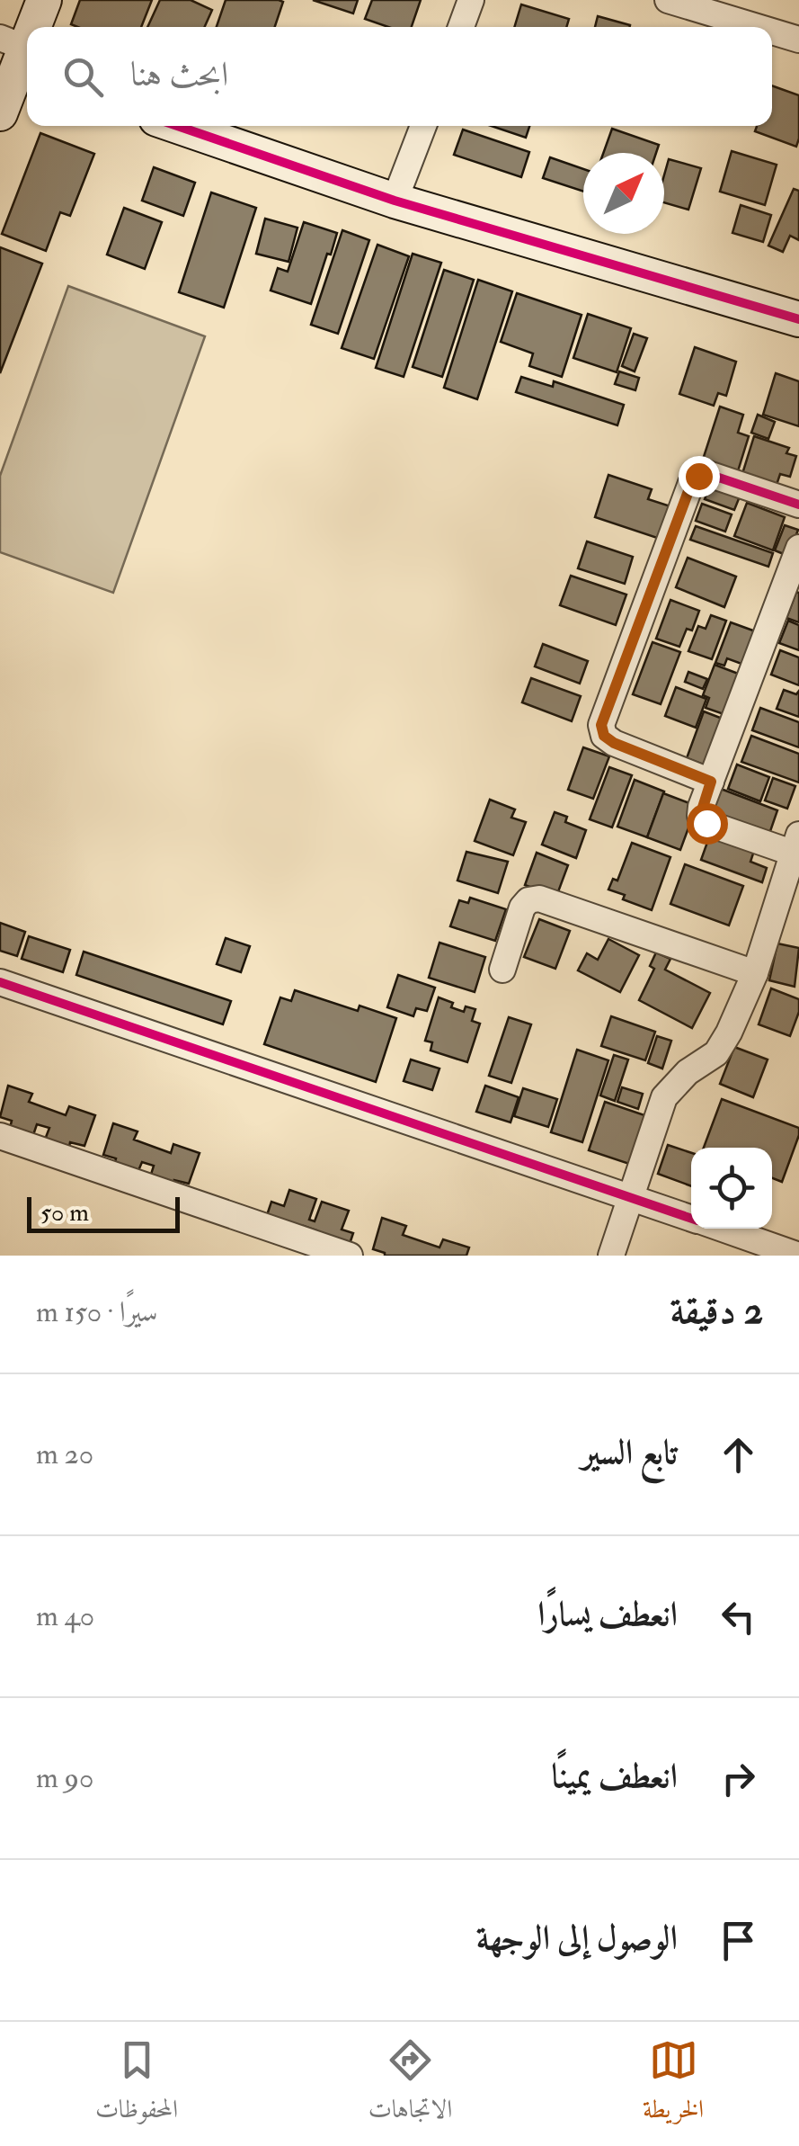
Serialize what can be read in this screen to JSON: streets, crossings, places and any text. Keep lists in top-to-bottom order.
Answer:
{
  "scale_bar": "50 m",
  "north": "top right",
  "page": {
    "search": "ابحث هنا",
    "scale": "50 m",
    "heading": ["2 دقيقة", "سيرًا · 150 m"],
    "list": [
      ["تابع السير", "20 m"],
      ["انعطف يسارًا", "40 m"],
      ["انعطف يمينًا", "90 m"],
      "الوصول إلى الوجهة"
    ],
    "nav": ["الخريطة", "الاتجاهات", "المحفوظات"]
  }
}
